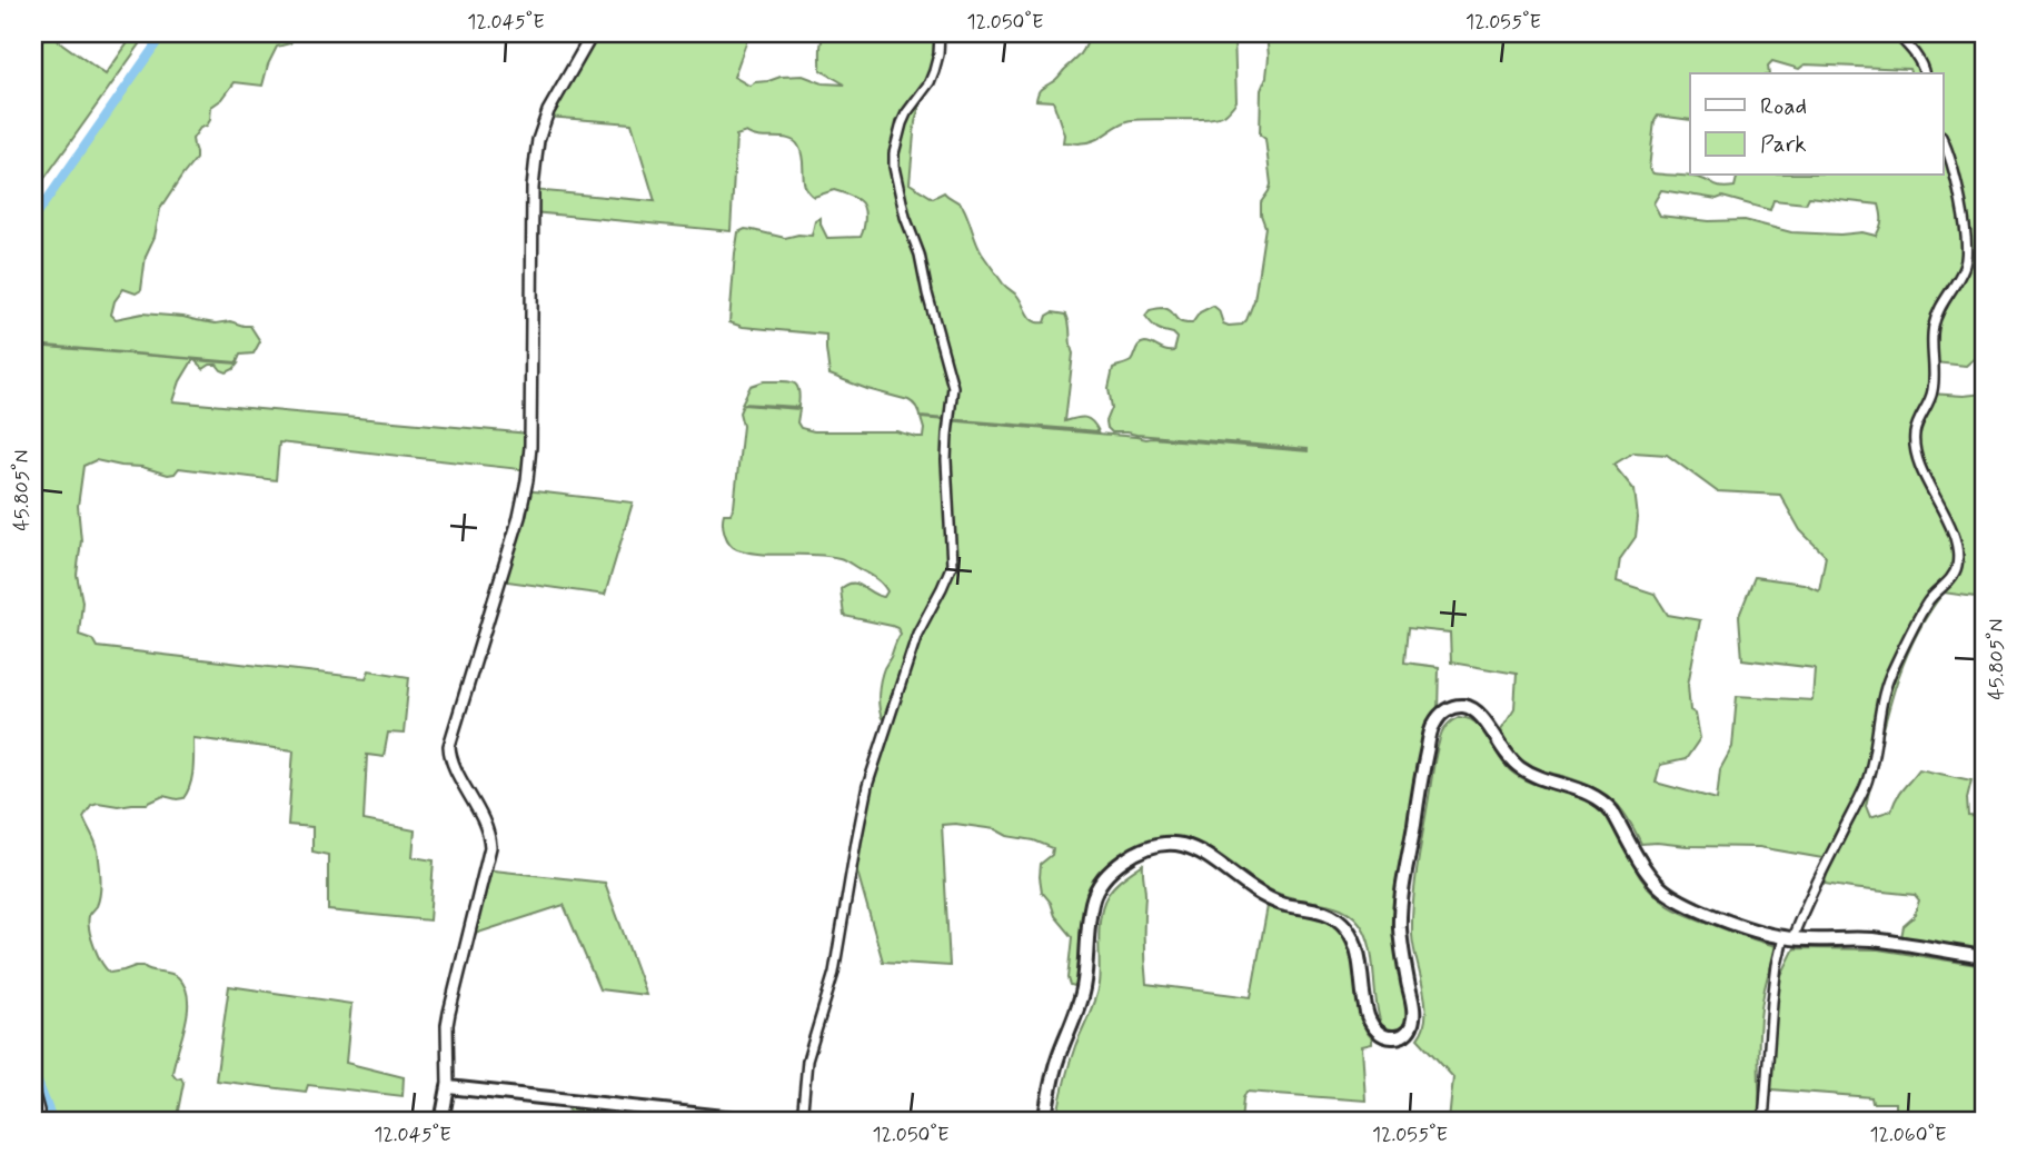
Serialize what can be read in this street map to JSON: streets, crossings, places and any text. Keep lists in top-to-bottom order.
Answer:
{
  "legend": ["Road", "Park"],
  "coordinates": [
    "12.045°E",
    "12.050°E",
    "12.055°E",
    "45.805°N",
    "12.060°E"
  ]
}
